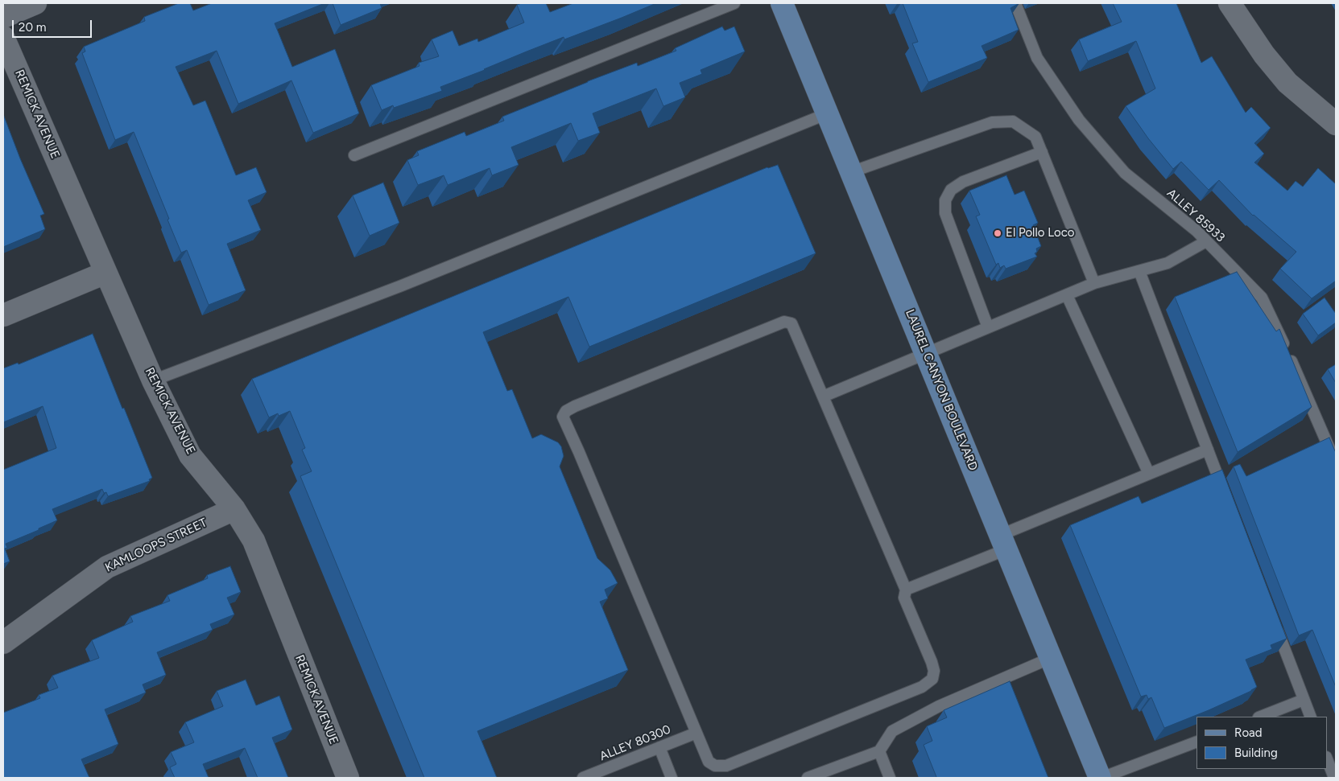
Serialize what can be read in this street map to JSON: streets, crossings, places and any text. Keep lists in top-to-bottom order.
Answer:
{
  "streets": {
    "main road": ["LAUREL CANYON BOULEVARD"],
    "street": ["REMICK AVENUE", "KAMLOOPS STREET"],
    "lane": ["ALLEY 85933", "ALLEY 80300"]
  },
  "crossings": [
    ["REMICK AVENUE", "KAMLOOPS STREET"]
  ],
  "places": ["El Pollo Loco"],
  "legend": ["Road", "Building"],
  "scale_bar": "20 m"
}
